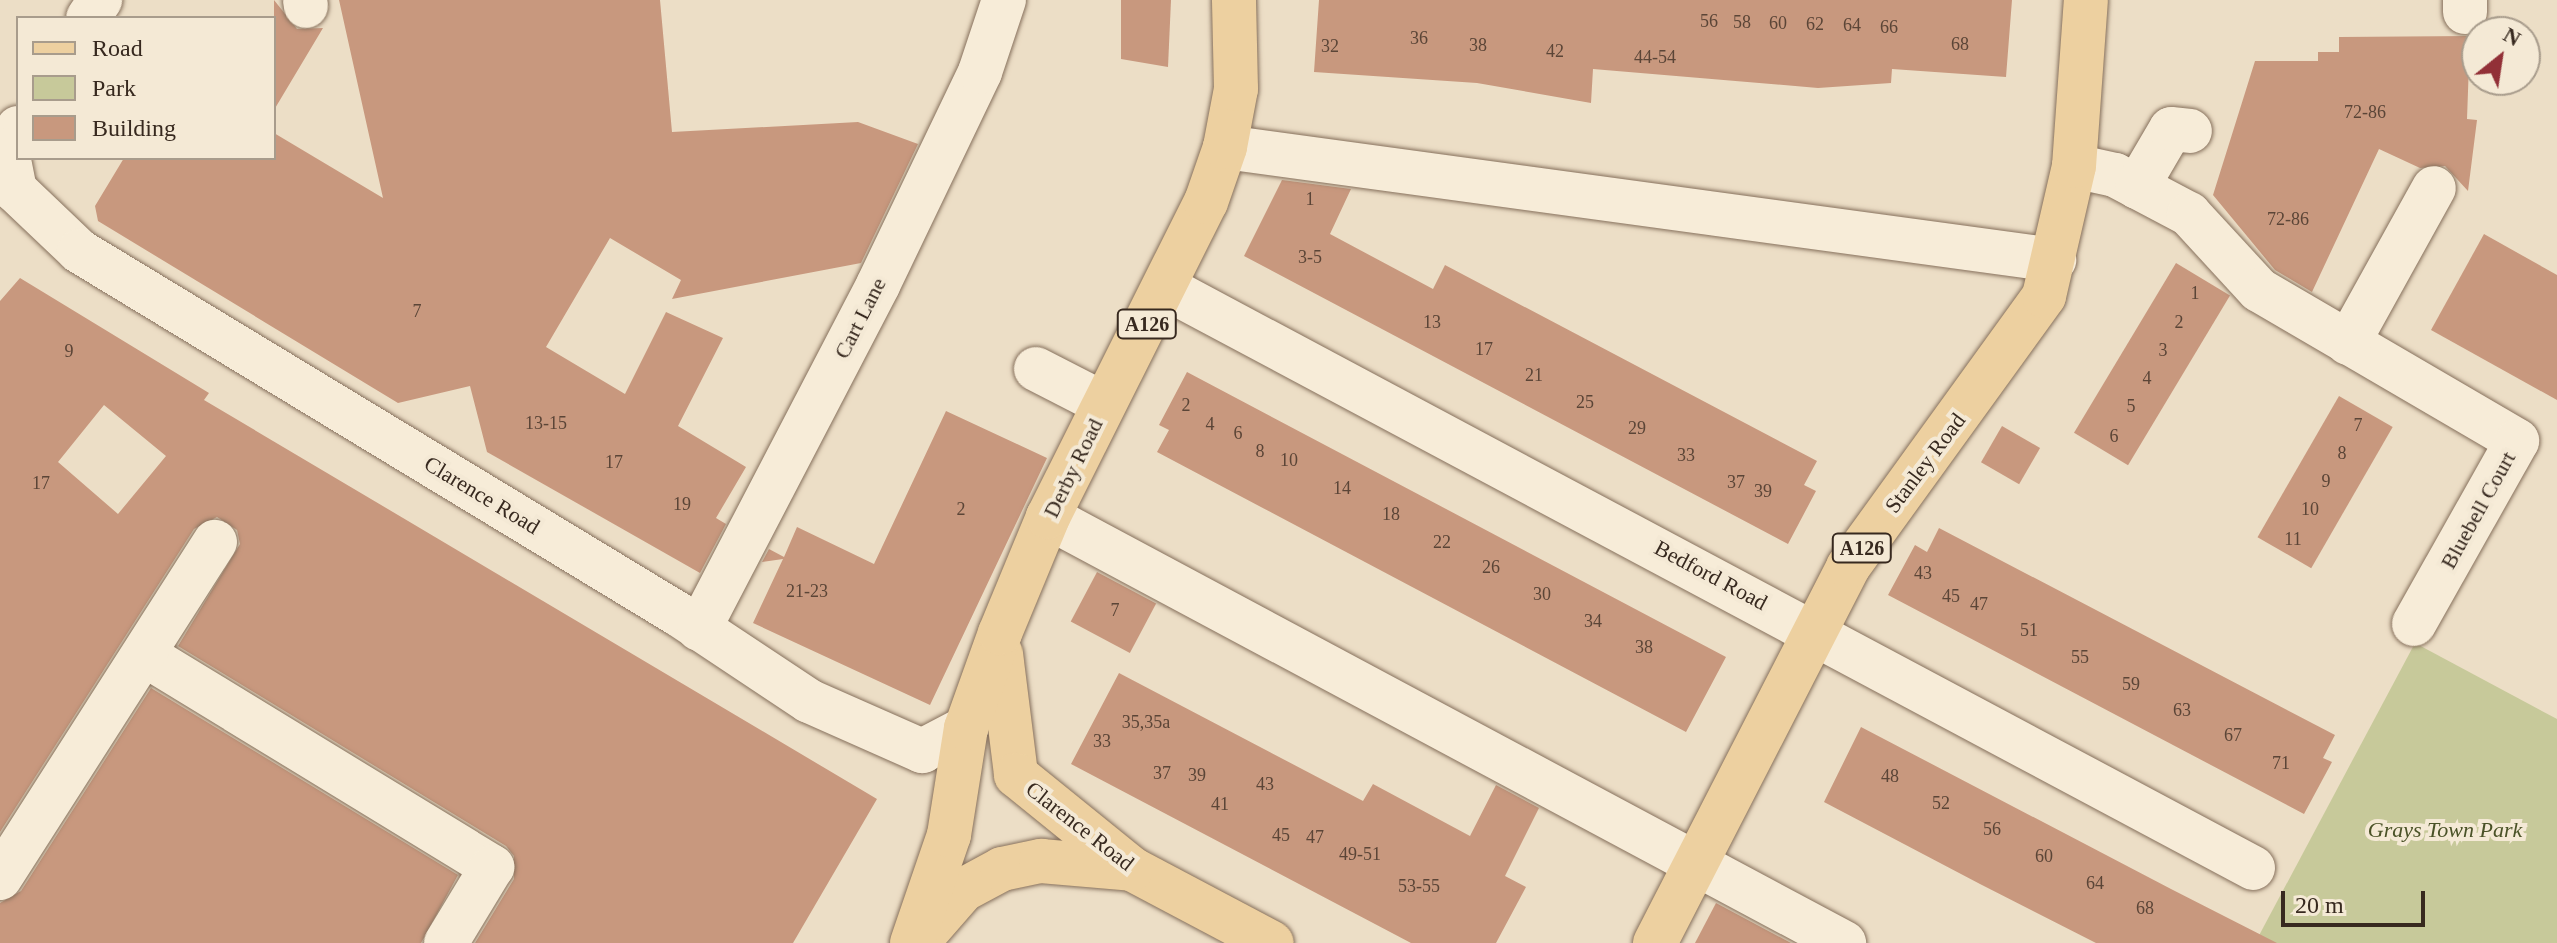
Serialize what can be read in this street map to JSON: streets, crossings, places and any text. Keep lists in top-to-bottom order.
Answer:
{
  "streets": {
    "main road": [
      "A126",
      "Stanley Road",
      "Derby Road",
      "Clarence Road"
    ],
    "street": ["Cart Lane", "Bluebell Court", "Bedford Road"]
  },
  "crossings": [
    ["Cart Lane", "Clarence Road"],
    ["Stanley Road", "Bluebell Court"],
    ["Stanley Road", "Bedford Road"],
    ["Derby Road", "Clarence Road"],
    ["Derby Road", "Bedford Road"]
  ],
  "parks": ["Grays Town Park"],
  "house_numbers": [
    "56",
    "58",
    "60",
    "62",
    "64",
    "66",
    "36",
    "68",
    "38",
    "32",
    "42",
    "44-54",
    "72-86",
    "1",
    "72-86",
    "3-5",
    "1",
    "7",
    "13",
    "2",
    "17",
    "3",
    "9",
    "21",
    "4",
    "25",
    "2",
    "5",
    "13-15",
    "4",
    "7",
    "29",
    "6",
    "6",
    "8",
    "8",
    "33",
    "10",
    "17",
    "9",
    "37",
    "17",
    "14",
    "39",
    "19",
    "2",
    "10",
    "18",
    "11",
    "22",
    "26",
    "43",
    "21-23",
    "30",
    "45",
    "47",
    "7",
    "34",
    "51",
    "38",
    "55",
    "59",
    "63",
    "35,35a",
    "67",
    "33",
    "71",
    "37",
    "39",
    "48",
    "43",
    "52",
    "41",
    "56",
    "45",
    "47",
    "49-51",
    "60",
    "64",
    "53-55",
    "68"
  ],
  "legend": ["Road", "Park", "Building"],
  "scale_bar": "20 m",
  "north": "top right"
}
